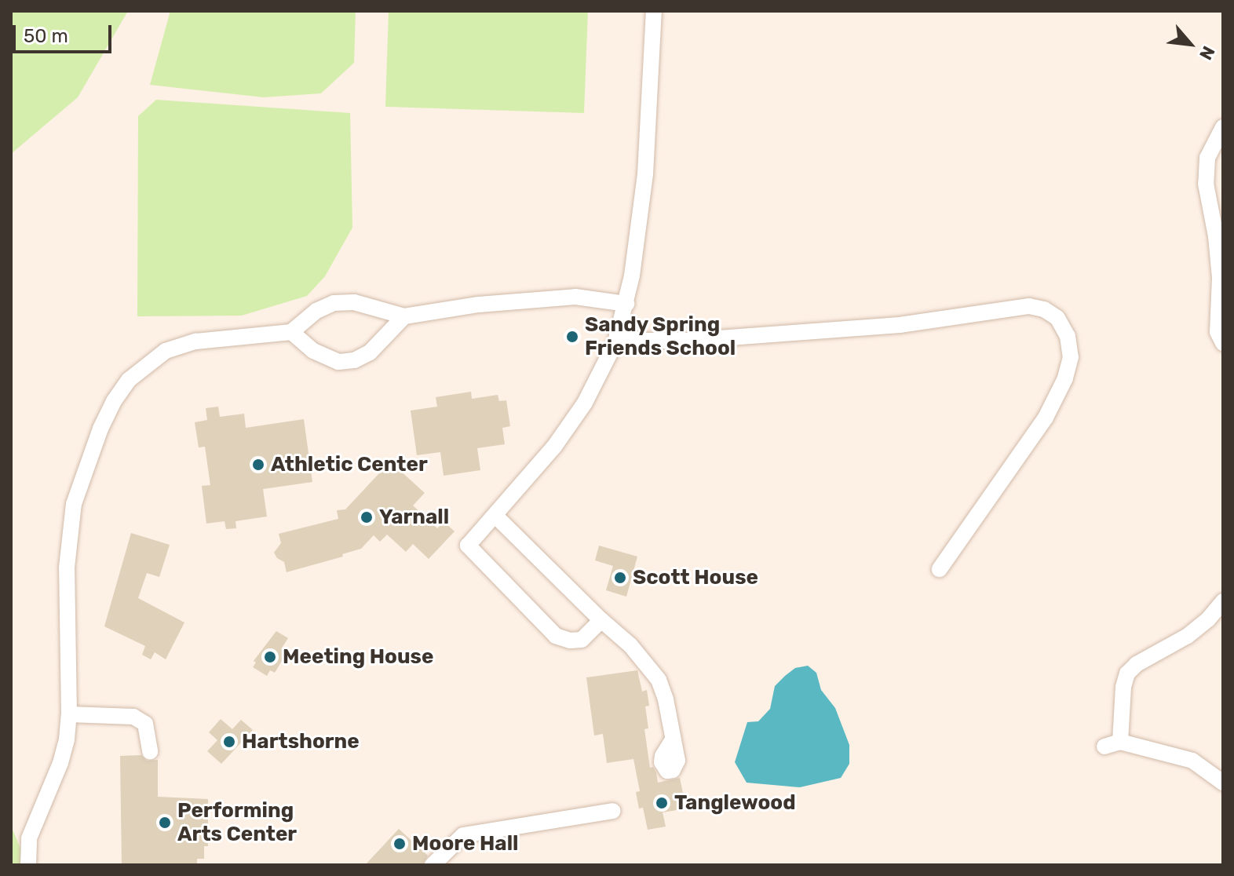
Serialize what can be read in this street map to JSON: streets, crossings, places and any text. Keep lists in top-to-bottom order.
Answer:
{
  "places": [
    "Sandy Spring Friends School",
    "Athletic Center",
    "Yarnall",
    "Scott House",
    "Meeting House",
    "Hartshorne",
    "Tanglewood",
    "Performing Arts Center",
    "Moore Hall"
  ],
  "scale_bar": "50 m",
  "north": "bottom right"
}
